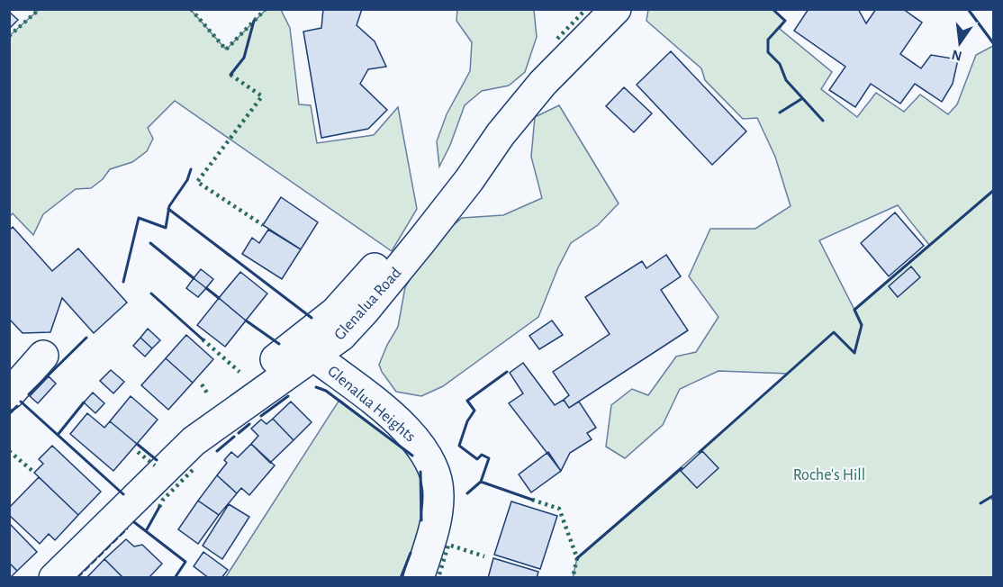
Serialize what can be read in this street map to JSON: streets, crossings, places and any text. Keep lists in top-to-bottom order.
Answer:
{
  "streets": {
    "street": ["Glenalua Road", "Glenalua Heights"]
  },
  "crossings": [
    ["Glenalua Road", "Glenalua Heights"]
  ],
  "parks": ["Roche's Hill"],
  "north": "bottom"
}
